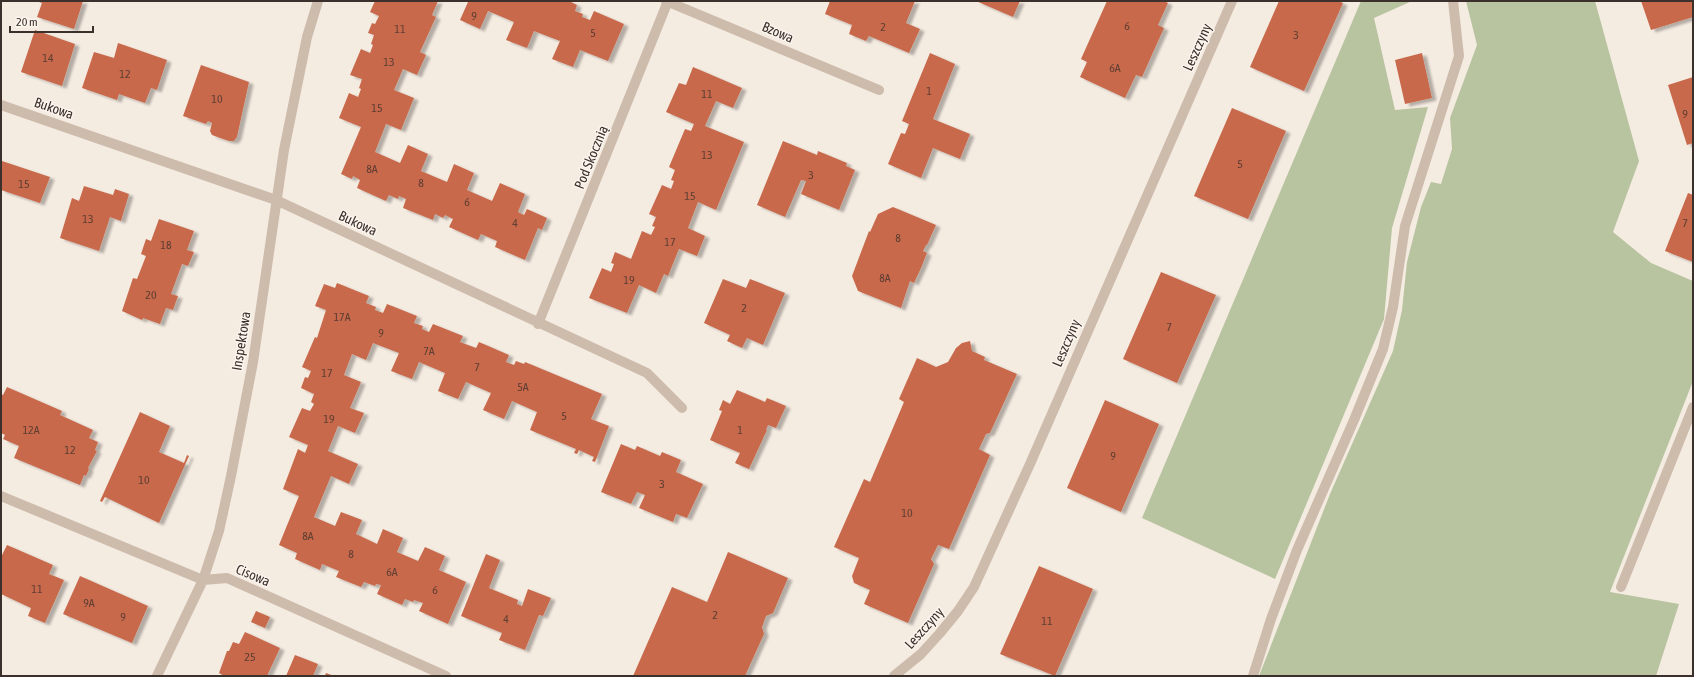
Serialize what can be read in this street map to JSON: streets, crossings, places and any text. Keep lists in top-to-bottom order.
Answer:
{
  "streets": {
    "street": [
      "Bzowa",
      "Leszczyny",
      "Bukowa",
      "Pod Skocznią",
      "Inspektowa",
      "Cisowa"
    ]
  },
  "crossings": [
    ["Bzowa", "Pod Skocznią"],
    ["Bukowa", "Pod Skocznią"],
    ["Bukowa", "Inspektowa"],
    ["Inspektowa", "Cisowa"]
  ],
  "house_numbers": [
    "9",
    "6",
    "2",
    "11",
    "5",
    "3",
    "14",
    "13",
    "6A",
    "12",
    "1",
    "11",
    "10",
    "15",
    "9",
    "13",
    "5",
    "8A",
    "3",
    "8",
    "15",
    "15",
    "6",
    "13",
    "4",
    "7",
    "8",
    "17",
    "18",
    "8A",
    "19",
    "20",
    "2",
    "17A",
    "7",
    "9",
    "7A",
    "7",
    "17",
    "5A",
    "5",
    "19",
    "12A",
    "1",
    "12",
    "9",
    "10",
    "3",
    "10",
    "8A",
    "8",
    "6A",
    "11",
    "6",
    "9A",
    "2",
    "9",
    "4",
    "11",
    "25"
  ],
  "scale_bar": "20 m"
}
